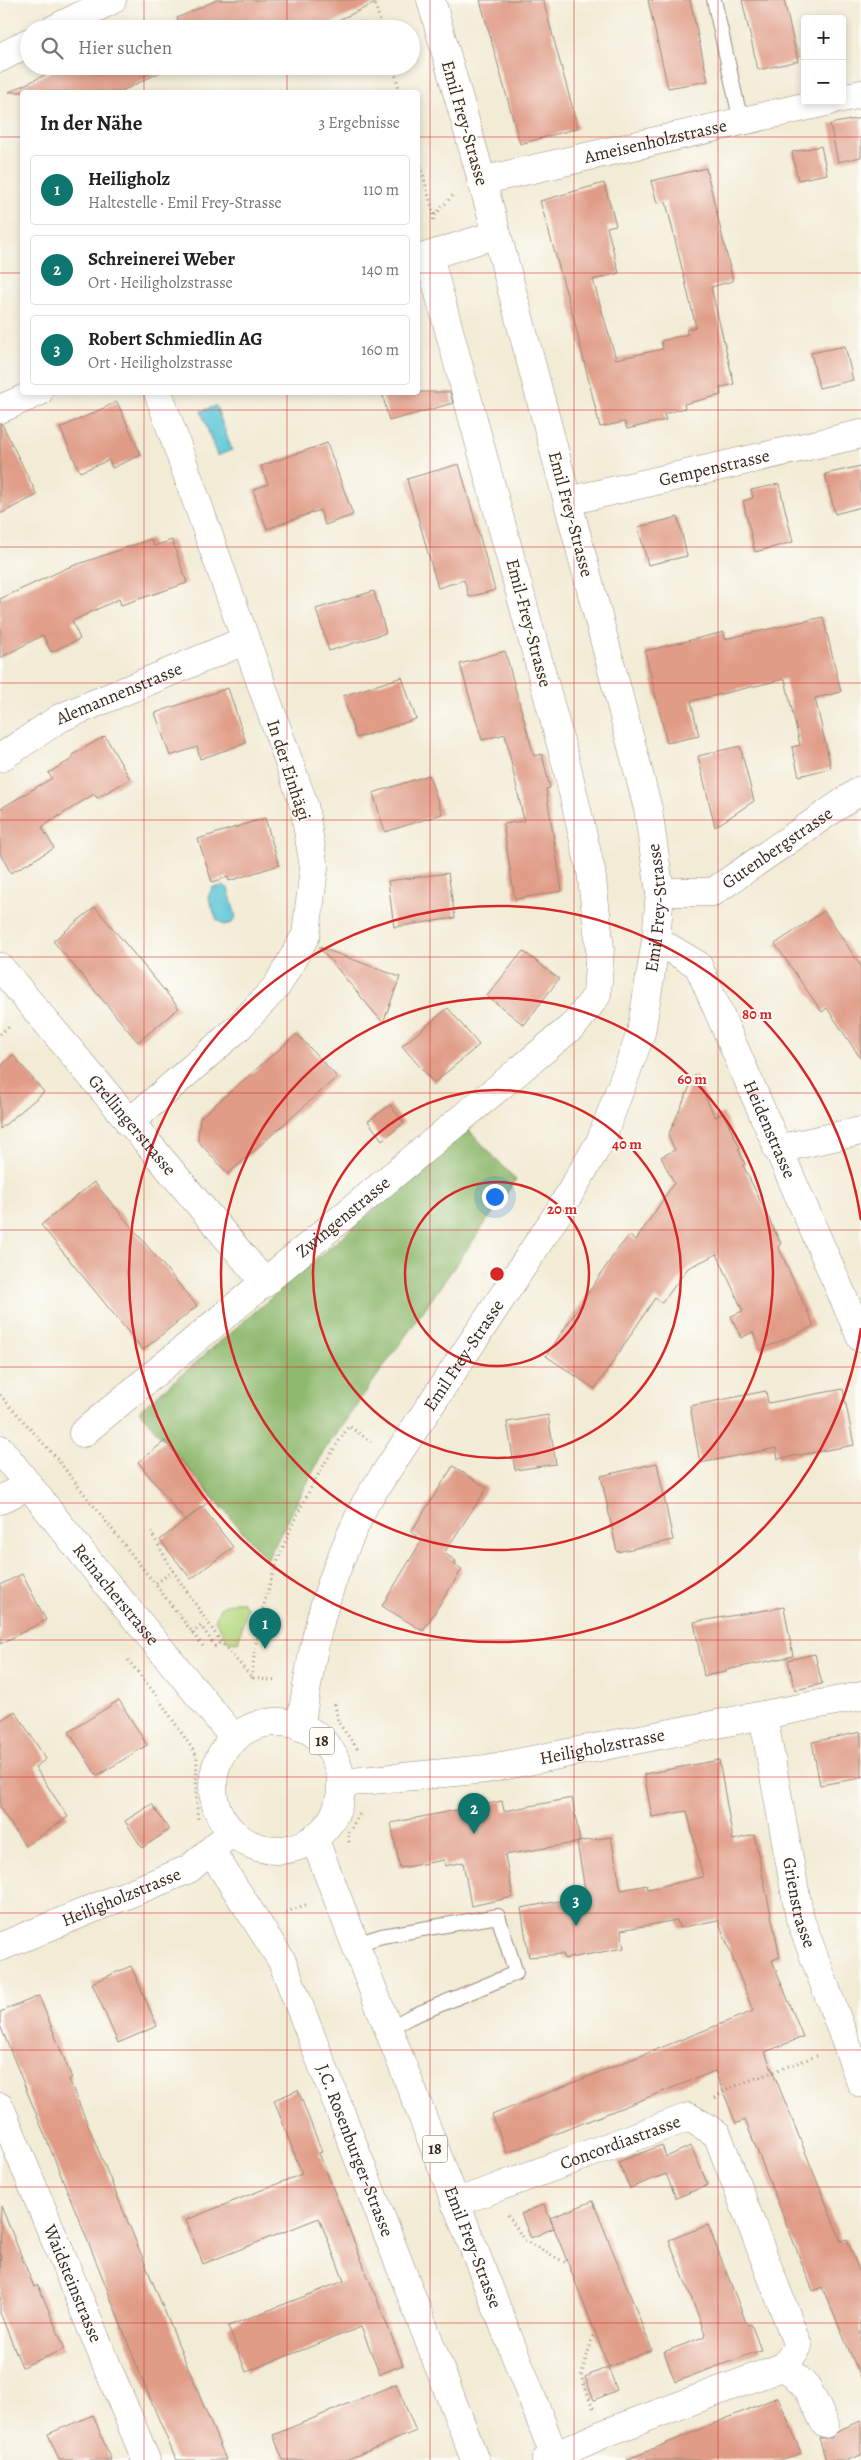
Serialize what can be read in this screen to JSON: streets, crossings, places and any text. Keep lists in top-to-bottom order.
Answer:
{
  "streets": {
    "street": [
      "Emil Frey-Strasse",
      "Ameisenholzstrasse",
      "Gempenstrasse",
      "Emil-Frey-Strasse",
      "Alemannenstrasse",
      "In der Einhägi",
      "Gutenbergstrasse",
      "Grellingerstrasse",
      "Heidenstrasse",
      "Zwingenstrasse",
      "Reinacherstrasse",
      "18",
      "Heiligholzstrasse",
      "Grienstrasse",
      "Concordiastrasse",
      "J.C. Rosenburger-Strasse",
      "Waidsteinstrasse"
    ]
  },
  "crossings": [
    ["Emil Frey-Strasse", "Ameisenholzstrasse"],
    ["Emil Frey-Strasse", "Gempenstrasse"],
    ["Emil Frey-Strasse", "Gutenbergstrasse"],
    ["Emil Frey-Strasse", "Heidenstrasse"],
    ["Emil Frey-Strasse", "Reinacherstrasse"],
    ["Emil Frey-Strasse", "18"],
    ["Emil Frey-Strasse", "Heiligholzstrasse"],
    ["Emil Frey-Strasse", "Concordiastrasse"],
    ["Emil-Frey-Strasse", "Zwingenstrasse"],
    ["Alemannenstrasse", "In der Einhägi"],
    ["In der Einhägi", "Grellingerstrasse"],
    ["Grellingerstrasse", "Zwingenstrasse"],
    ["Reinacherstrasse", "18"],
    ["Reinacherstrasse", "Heiligholzstrasse"],
    ["18", "Heiligholzstrasse"],
    ["Heiligholzstrasse", "Grienstrasse"],
    ["Heiligholzstrasse", "J.C. Rosenburger-Strasse"]
  ],
  "page": {
    "map_buttons": ["+", "−"],
    "search": "Hier suchen",
    "heading": ["In der Nähe", "3 Ergebnisse"],
    "list": [
      {
        "mark": "1",
        "name": "Heiligholz",
        "note": "Haltestelle · Emil Frey-Strasse",
        "value": "110 m"
      },
      {
        "mark": "2",
        "name": "Schreinerei Weber",
        "note": "Ort · Heiligholzstrasse",
        "value": "140 m"
      },
      {
        "mark": "3",
        "name": "Robert Schmiedlin AG",
        "note": "Ort · Heiligholzstrasse",
        "value": "160 m"
      }
    ],
    "pins": ["1", "2", "3"]
  },
  "rings": [
    "80 m",
    "60 m",
    "40 m",
    "20 m"
  ]
}
